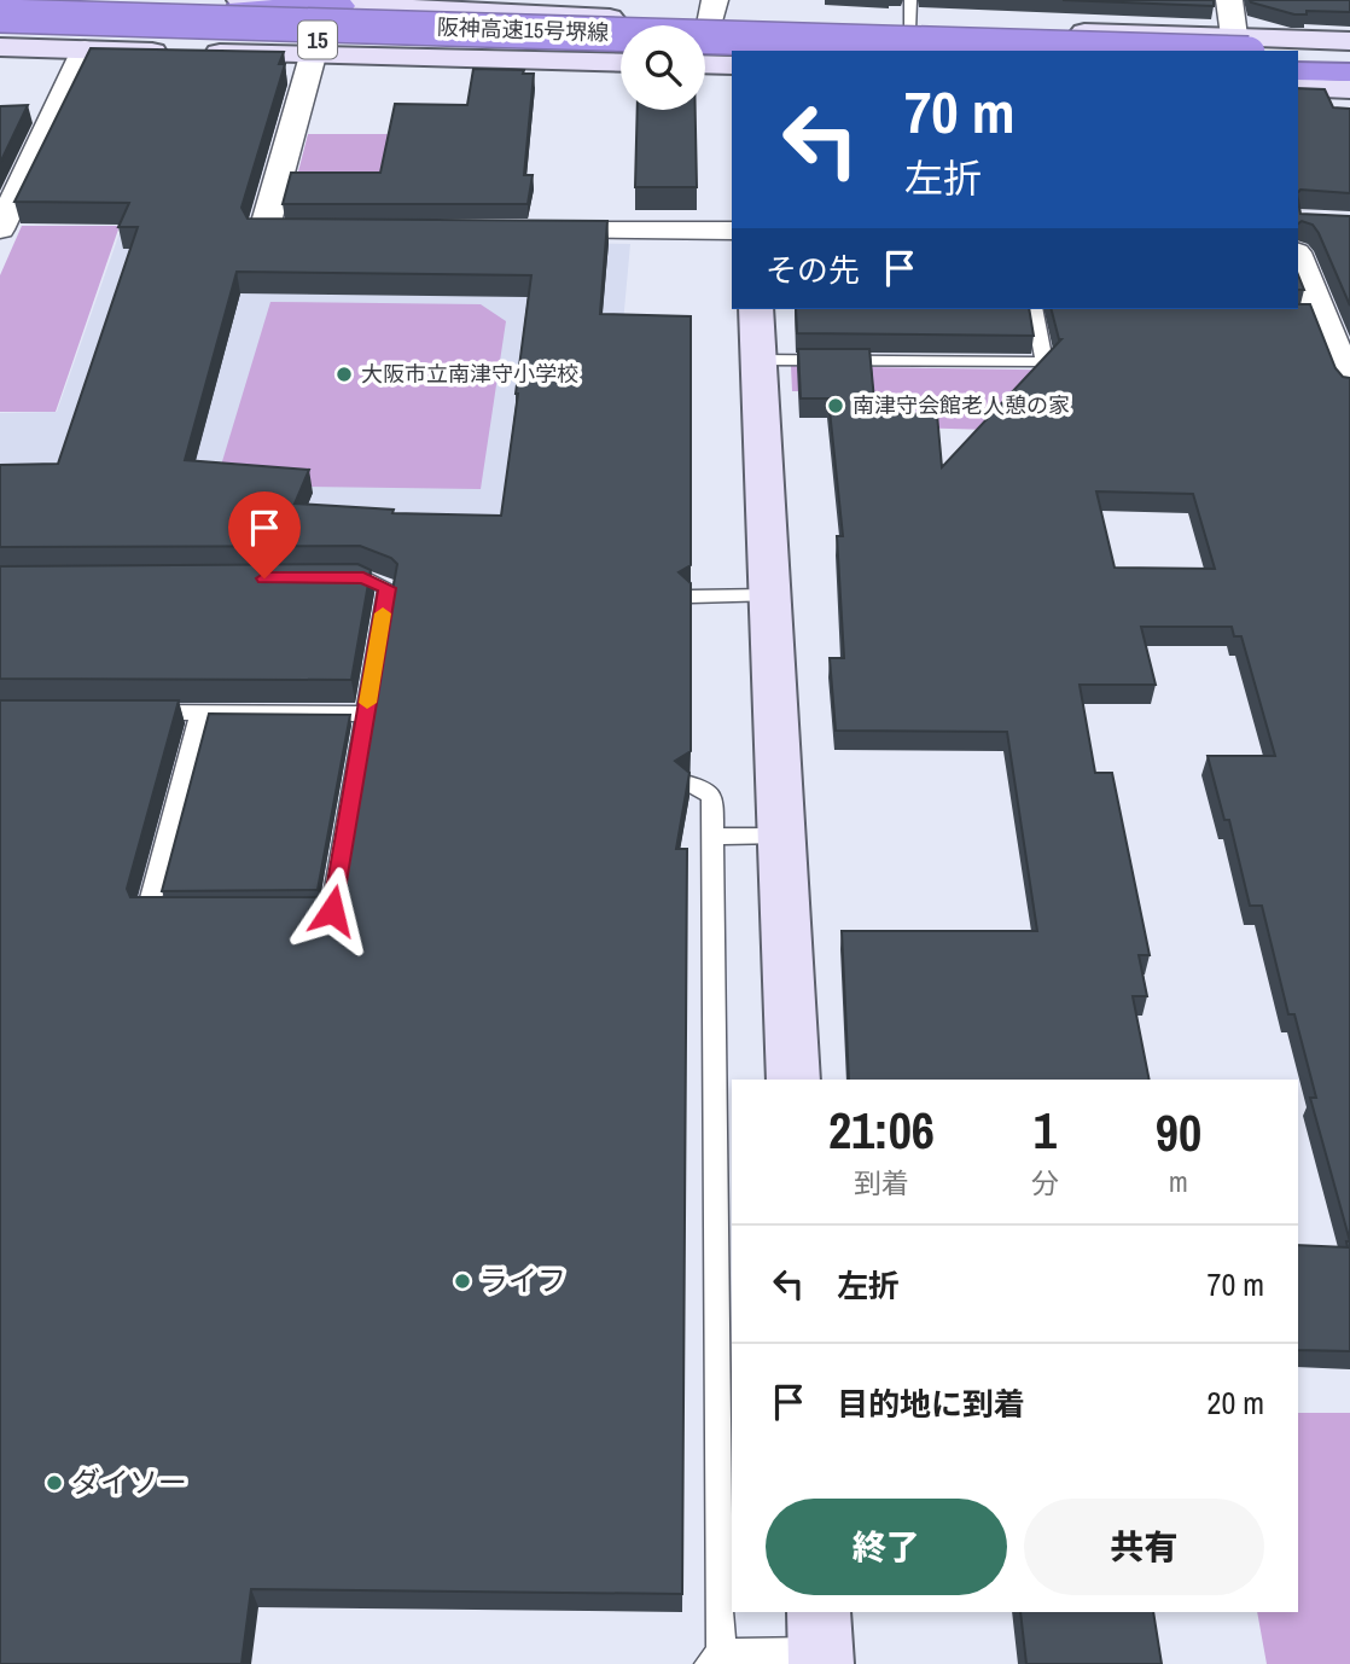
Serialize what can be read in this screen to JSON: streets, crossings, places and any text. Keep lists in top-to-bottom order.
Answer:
{
  "streets": {
    "highway": ["阪神高速15号堺線", "15"]
  },
  "places": [
    "大阪市立南津守小学校",
    "南津守会館老人憩の家",
    "ライフ",
    "ダイソー"
  ],
  "page": {
    "turn": ["70 m", "左折"],
    "then": "その先",
    "eta": [
      "21:06",
      "到着",
      "1",
      "分",
      "90",
      "m"
    ],
    "list": [
      {
        "name": "左折",
        "value": "70 m"
      },
      {
        "name": "目的地に到着",
        "value": "20 m"
      }
    ],
    "buttons": ["終了", "共有"]
  }
}
